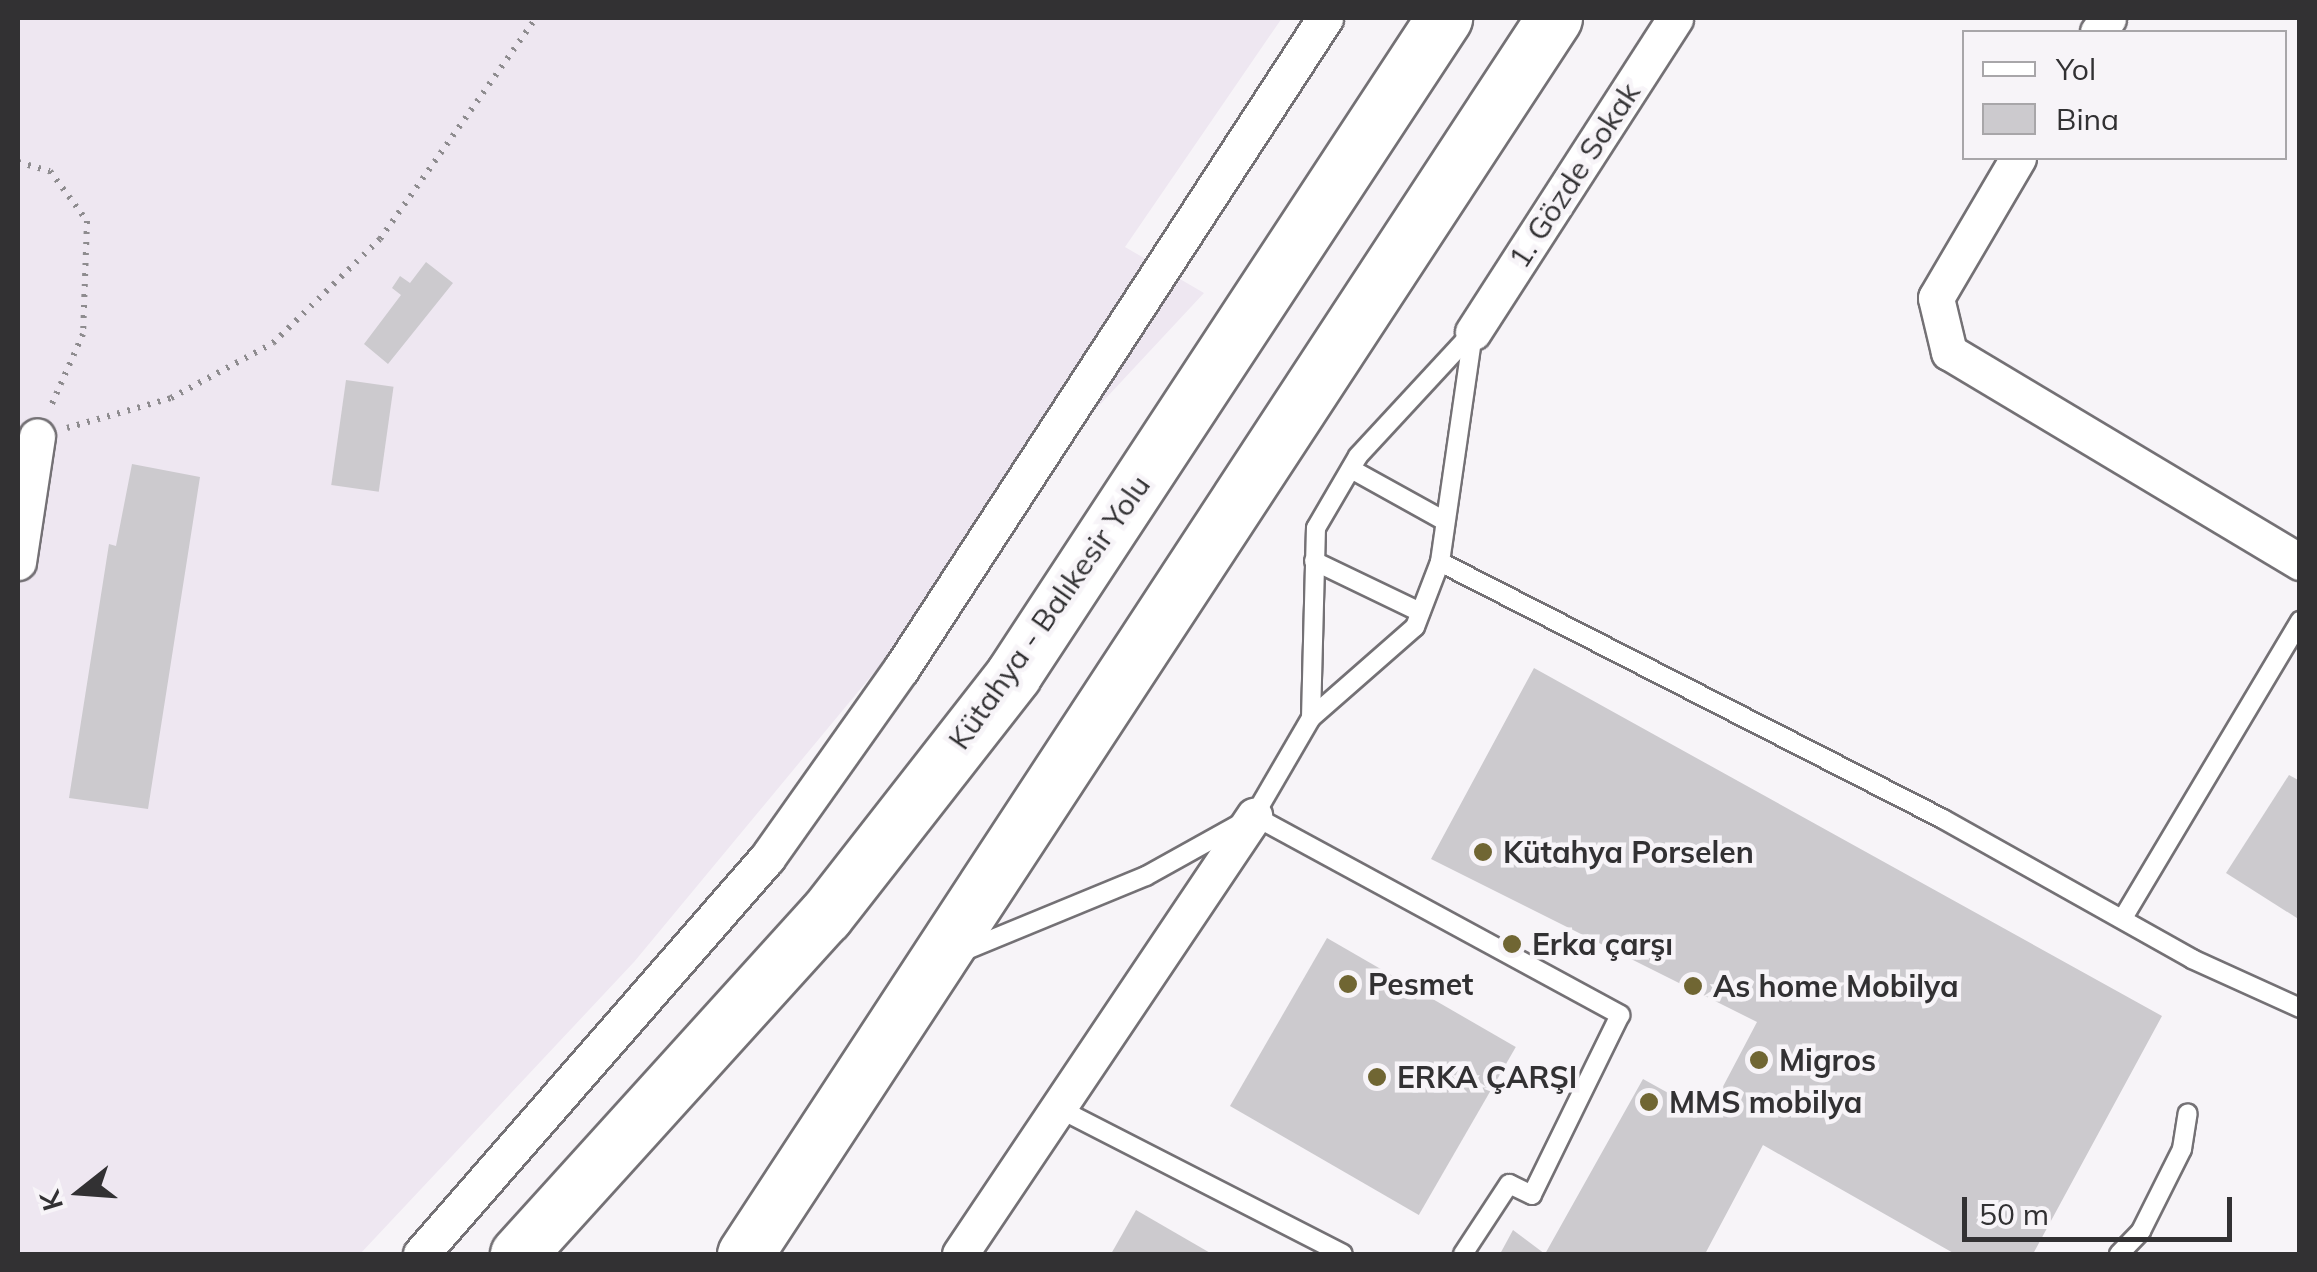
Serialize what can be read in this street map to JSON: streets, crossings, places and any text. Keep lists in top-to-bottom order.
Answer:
{
  "streets": {
    "highway": ["Kütahya - Balıkesir Yolu"],
    "street": ["1. Gözde Sokak"]
  },
  "places": [
    "Kütahya Porselen",
    "Erka çarşı",
    "Pesmet",
    "As home Mobilya",
    "Migros",
    "ERKA ÇARŞI",
    "MMS mobilya"
  ],
  "legend": ["Yol", "Bina"],
  "scale_bar": "50 m",
  "north": "left"
}
